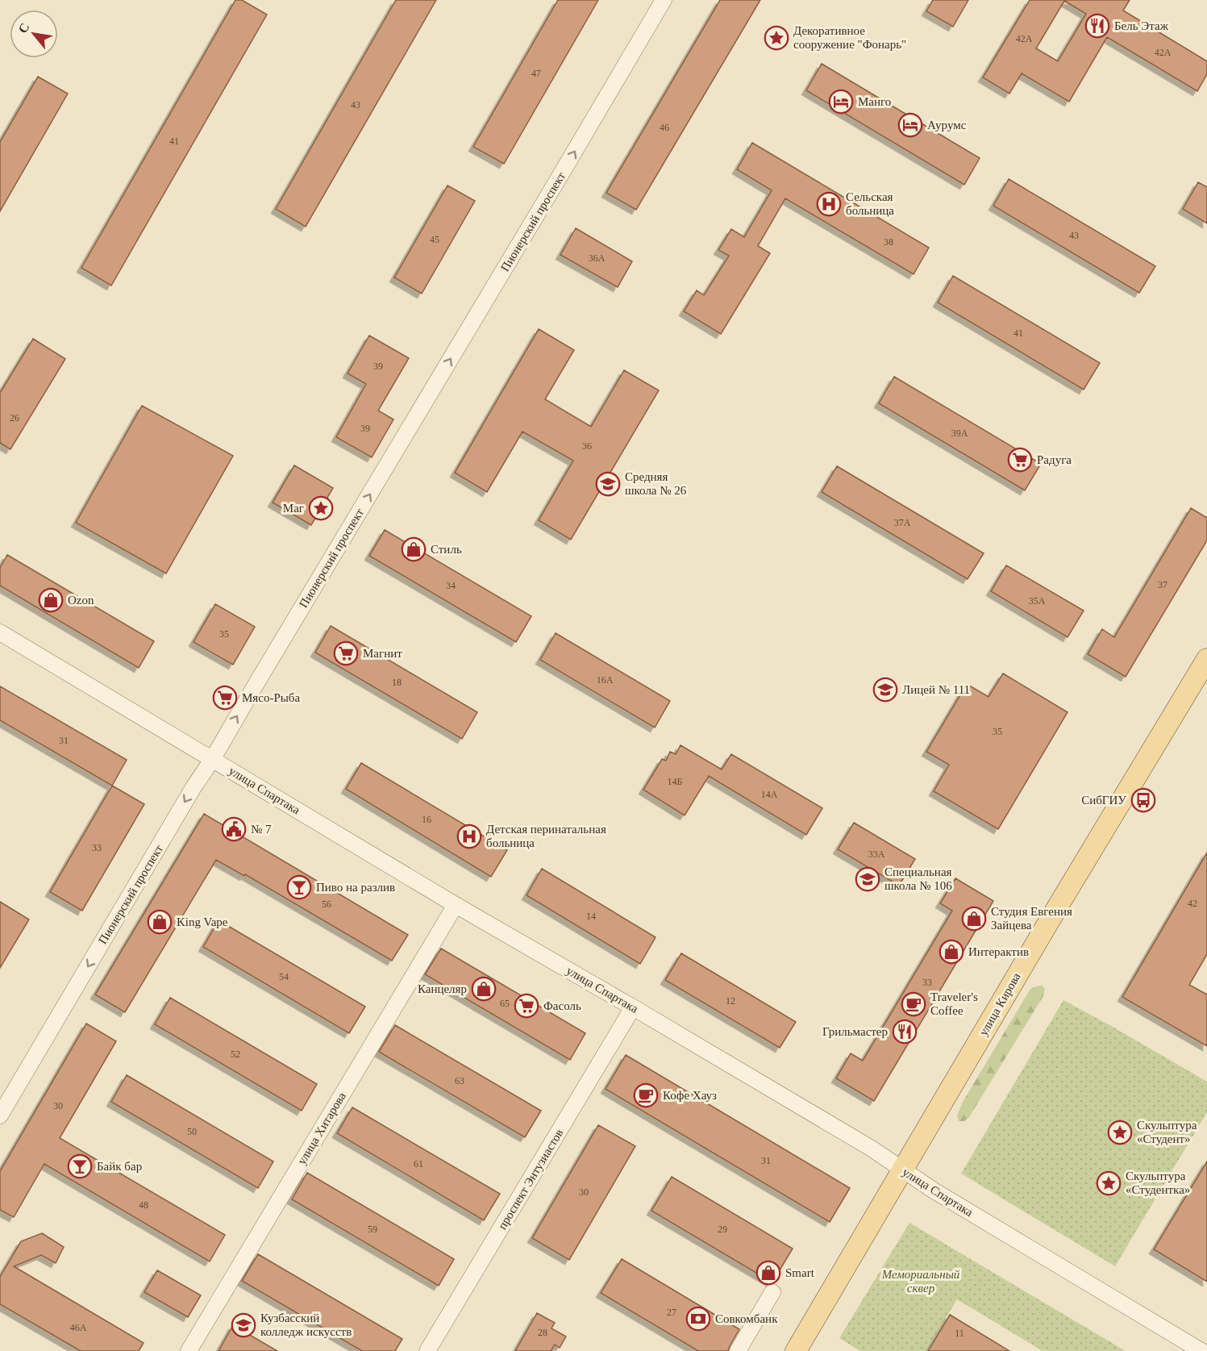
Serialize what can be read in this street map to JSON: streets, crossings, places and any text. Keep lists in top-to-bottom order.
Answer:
{
  "streets": {
    "main road": ["улица Кирова"],
    "street": [
      "Пионерский проспект",
      "улица Спартака",
      "улица Хитарова",
      "проспект Энтузиастов"
    ]
  },
  "crossings": [
    ["Пионерский проспект", "улица Спартака"],
    ["улица Спартака", "улица Кирова"],
    ["улица Спартака", "улица Хитарова"],
    ["улица Спартака", "проспект Энтузиастов"]
  ],
  "parks": ["Мемориальный сквер"],
  "places": {
    "restaurant": ["Бель Этаж", "Грильмастер"],
    "place": [
      "Декоративное сооружение \"Фонарь\"",
      "Маг",
      "Скульптура «Студент»",
      "Скульптура «Студентка»"
    ],
    "hotel": ["Манго", "Аурумс"],
    "hospital": ["Сельская больница", "Детская перинатальная больница"],
    "supermarket": [
      "Радуга",
      "Магнит",
      "Мясо-Рыба",
      "Фасоль"
    ],
    "school or university": [
      "Средняя школа № 26",
      "Лицей № 111",
      "Специальная школа № 106",
      "Кузбасский колледж искусств"
    ],
    "shop": [
      "Стиль",
      "Ozon",
      "Студия Евгения Зайцева",
      "King Vape",
      "Интерактив",
      "Канцеляр",
      "Smart"
    ],
    "bus stop": ["СибГИУ"],
    "public building": ["№ 7"],
    "bar": ["Пиво на разлив", "Байк бар"],
    "cafe": ["Traveler's Coffee", "Кофе Хауз"],
    "bank": ["Совкомбанк"]
  },
  "house_numbers": [
    "42А",
    "42А",
    "47",
    "43",
    "46",
    "41",
    "43",
    "45",
    "38",
    "36А",
    "41",
    "39",
    "26",
    "39",
    "39А",
    "36",
    "37А",
    "37",
    "34",
    "35А",
    "35",
    "16А",
    "18",
    "35",
    "31",
    "14Б",
    "14А",
    "16",
    "33",
    "33А",
    "42",
    "56",
    "14",
    "54",
    "33",
    "12",
    "65",
    "52",
    "63",
    "30",
    "50",
    "31",
    "61",
    "30",
    "48",
    "59",
    "29",
    "27",
    "46А",
    "28",
    "11"
  ],
  "north": "top left"
}
